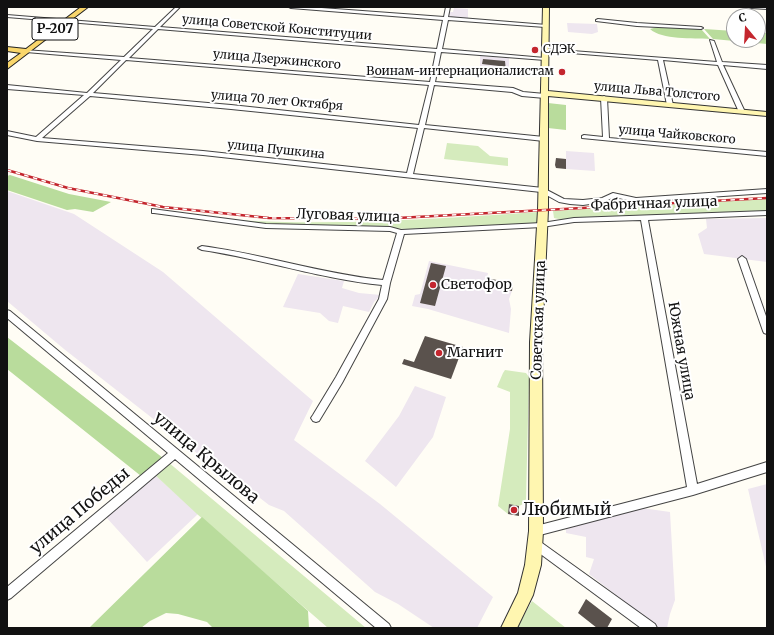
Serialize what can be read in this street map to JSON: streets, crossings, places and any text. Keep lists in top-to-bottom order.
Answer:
{
  "streets": {
    "main road": [
      "Р-207",
      "улица Дзержинского",
      "улица Льва Толстого",
      "Советская улица"
    ],
    "street": [
      "улица Советской Конституции",
      "улица 70 лет Октября",
      "улица Чайковского",
      "улица Пушкина",
      "Фабричная улица",
      "Луговая улица",
      "Южная улица",
      "улица Крылова",
      "улица Победы"
    ]
  },
  "crossings": [
    ["улица Советской Конституции", "Р-207"],
    ["улица Советской Конституции", "Советская улица"],
    ["Р-207", "улица Дзержинского"],
    ["улица Дзержинского", "улица Льва Толстого"],
    ["улица Дзержинского", "Советская улица"],
    ["улица Льва Толстого", "Советская улица"],
    ["улица 70 лет Октября", "Советская улица"],
    ["улица Пушкина", "Советская улица"],
    ["Фабричная улица", "Луговая улица"],
    ["Фабричная улица", "Советская улица"],
    ["Фабричная улица", "Южная улица"],
    ["Луговая улица", "Советская улица"],
    ["улица Крылова", "улица Победы"]
  ],
  "places": [
    "СДЭК",
    "Воинам-интернационалистам",
    "Светофор",
    "Магнит",
    "Любимый"
  ],
  "north": "top"
}
